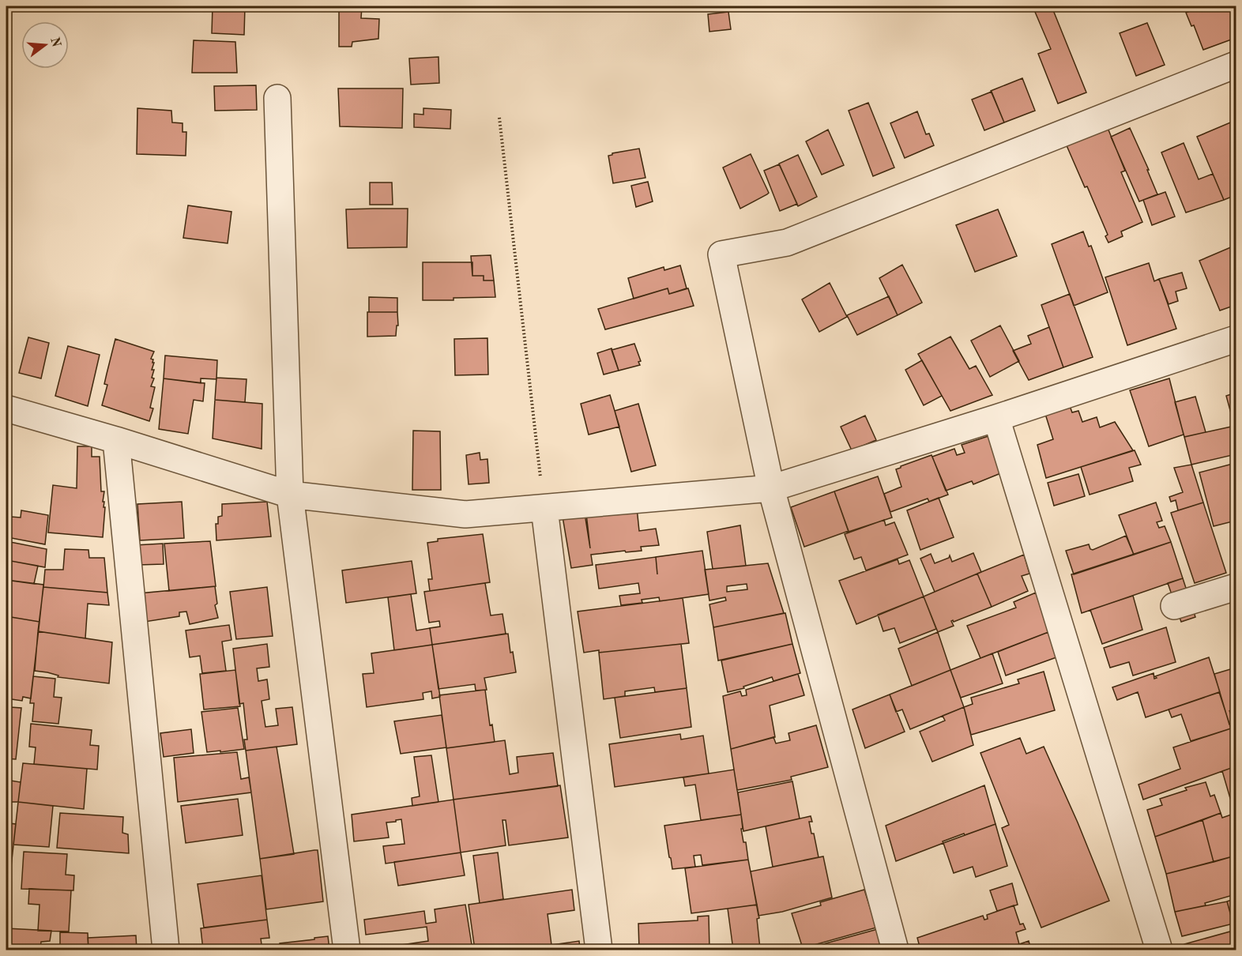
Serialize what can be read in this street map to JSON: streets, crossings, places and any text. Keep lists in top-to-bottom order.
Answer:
{
  "north": "right"
}
